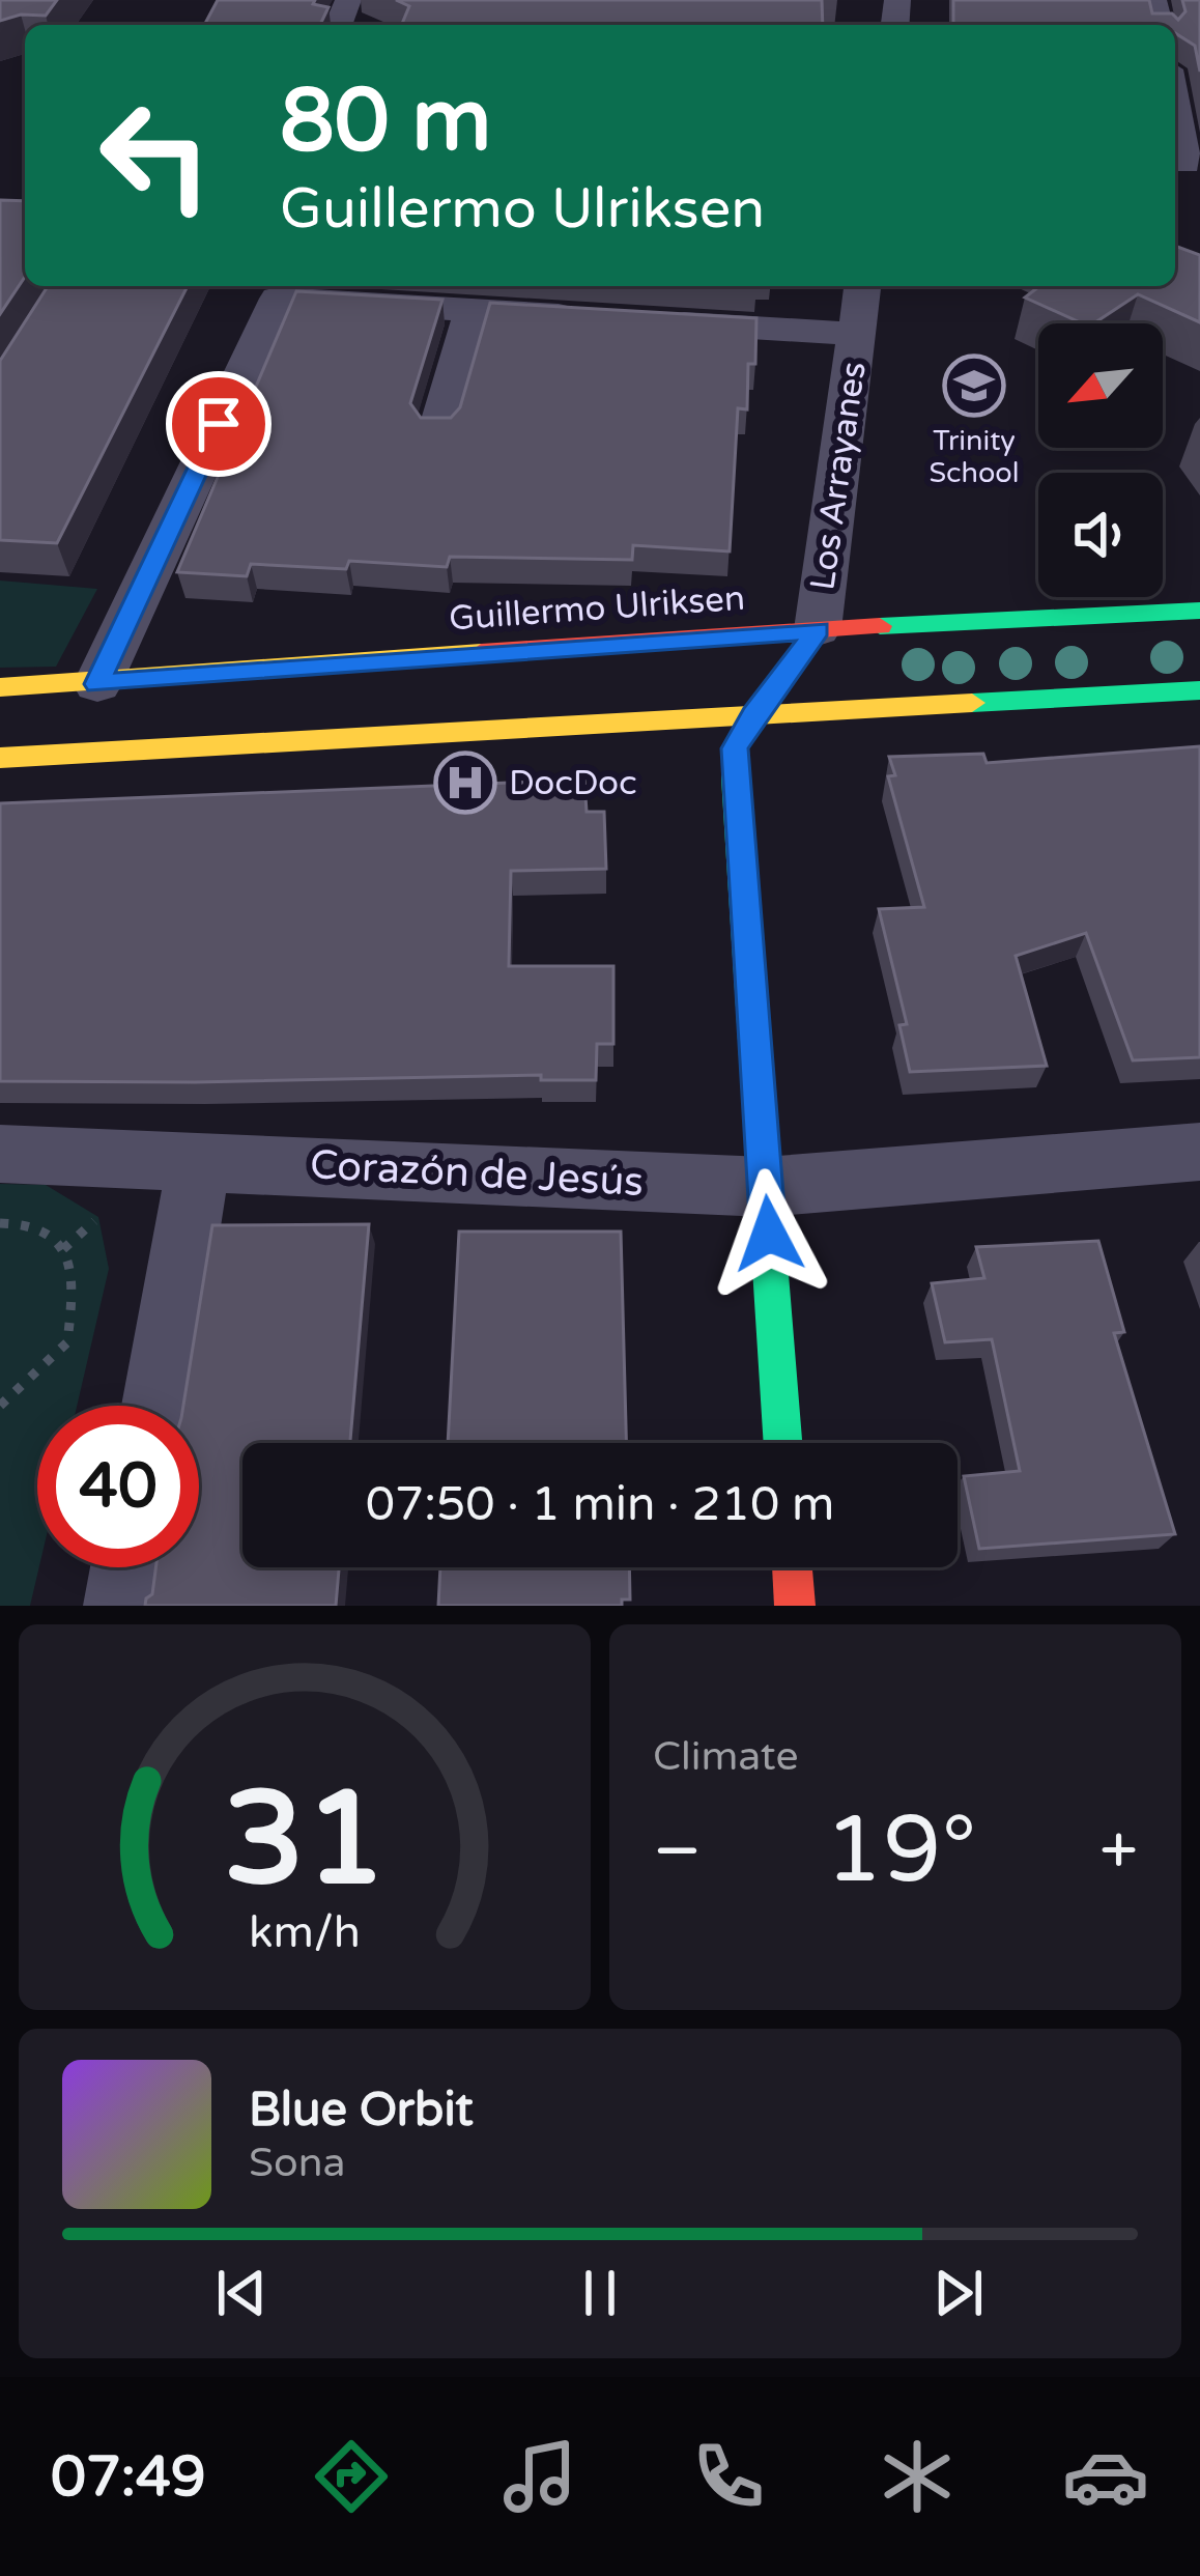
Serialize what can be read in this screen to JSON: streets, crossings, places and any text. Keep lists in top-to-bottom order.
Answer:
{
  "streets": {
    "street": ["Los Arrayanes", "Guillermo Ulriksen", "Corazón de Jesús"]
  },
  "crossings": [
    ["Los Arrayanes", "Guillermo Ulriksen"],
    ["Los Arrayanes", "Corazón de Jesús"]
  ],
  "places": {
    "school or university": ["Trinity School"],
    "hospital": ["DocDoc"]
  },
  "north": "bottom left",
  "page": {
    "turn": ["80 m", "Guillermo Ulriksen"],
    "limit": "40",
    "trip": "07:50 · 1 min · 210 m",
    "tile": "Climate",
    "heat": ["−", "19°", "+"],
    "song": ["Blue Orbit", "Sona"],
    "tabs": "07:49",
    "gauge": ["31", "km/h"]
  }
}
